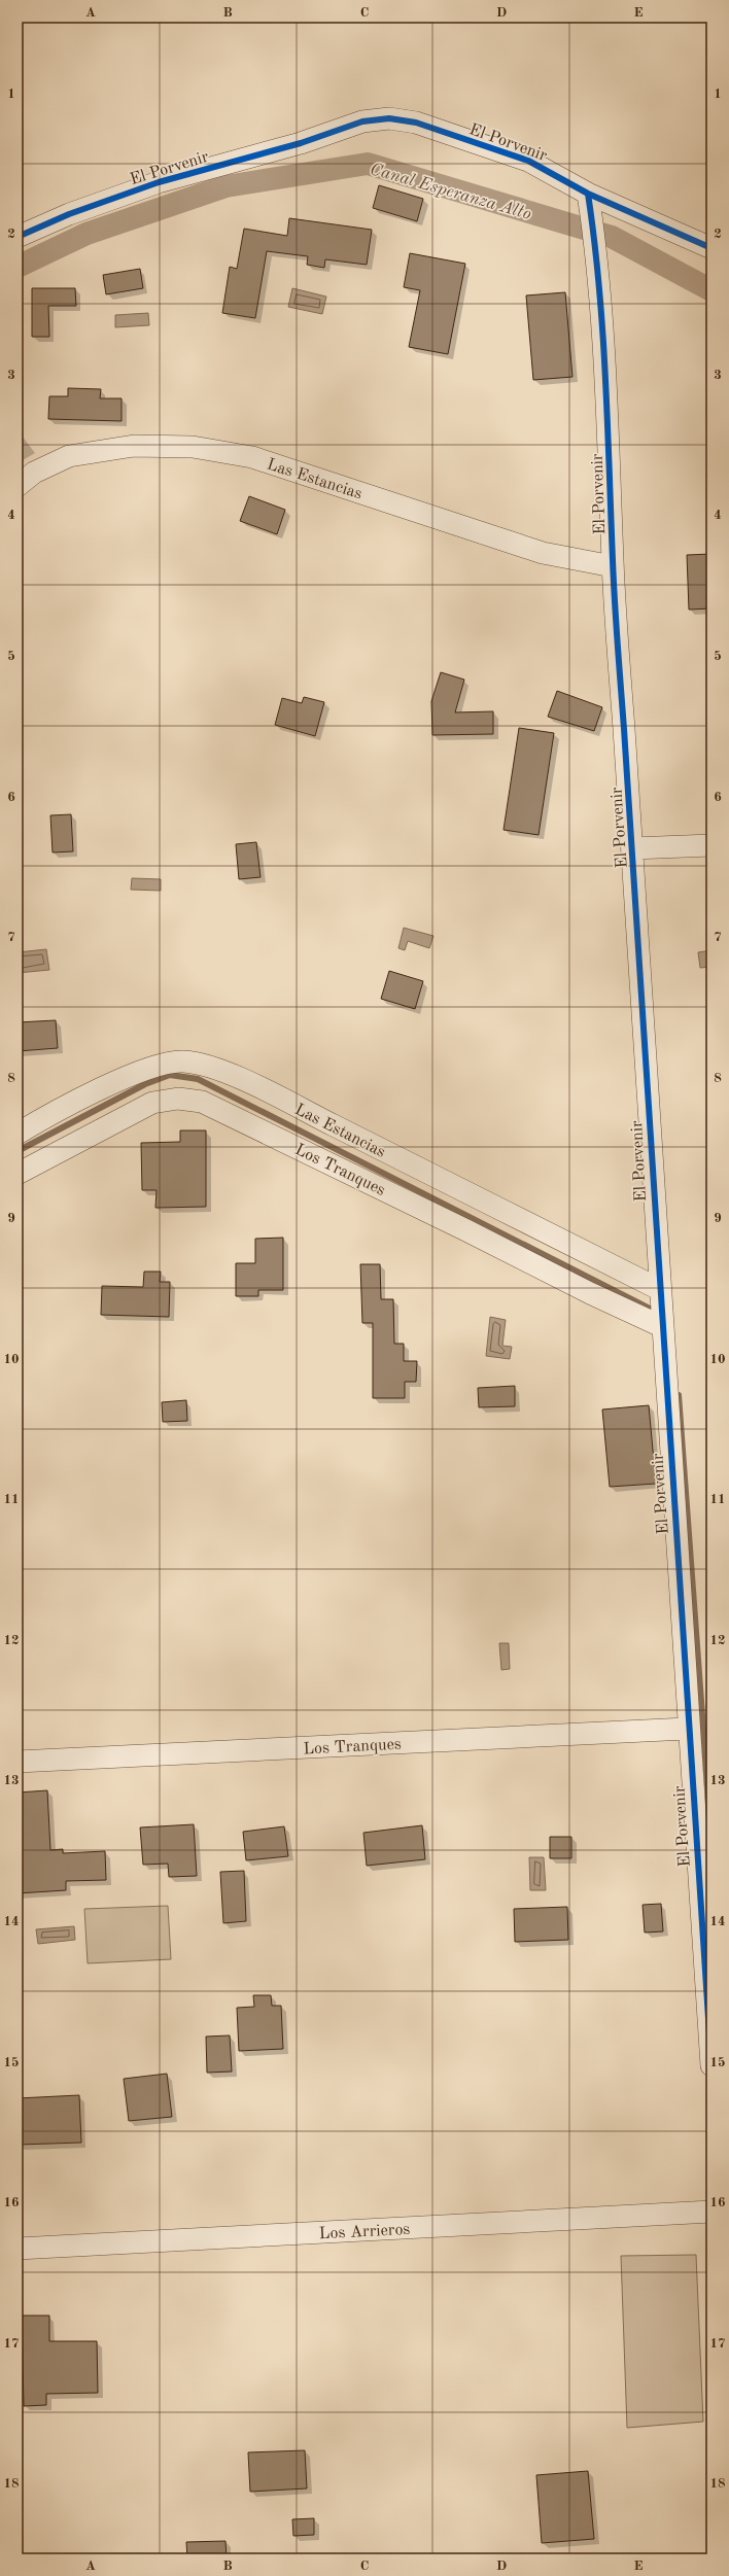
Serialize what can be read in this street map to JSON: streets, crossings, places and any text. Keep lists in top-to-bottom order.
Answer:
{
  "streets": {
    "street": [
      "El Porvenir",
      "Las Estancias",
      "Los Tranques",
      "Los Arrieros"
    ]
  },
  "crossings": [
    ["El Porvenir", "Las Estancias"],
    ["El Porvenir", "Los Tranques"]
  ],
  "water": ["Canal Esperanza Alto"],
  "grid": {
    "columns": [
      "A",
      "B",
      "C",
      "D",
      "E"
    ],
    "rows": [
      "1",
      "2",
      "3",
      "4",
      "5",
      "6",
      "7",
      "8",
      "9",
      "10",
      "11",
      "12",
      "13",
      "14",
      "15",
      "16",
      "17",
      "18"
    ]
  }
}
